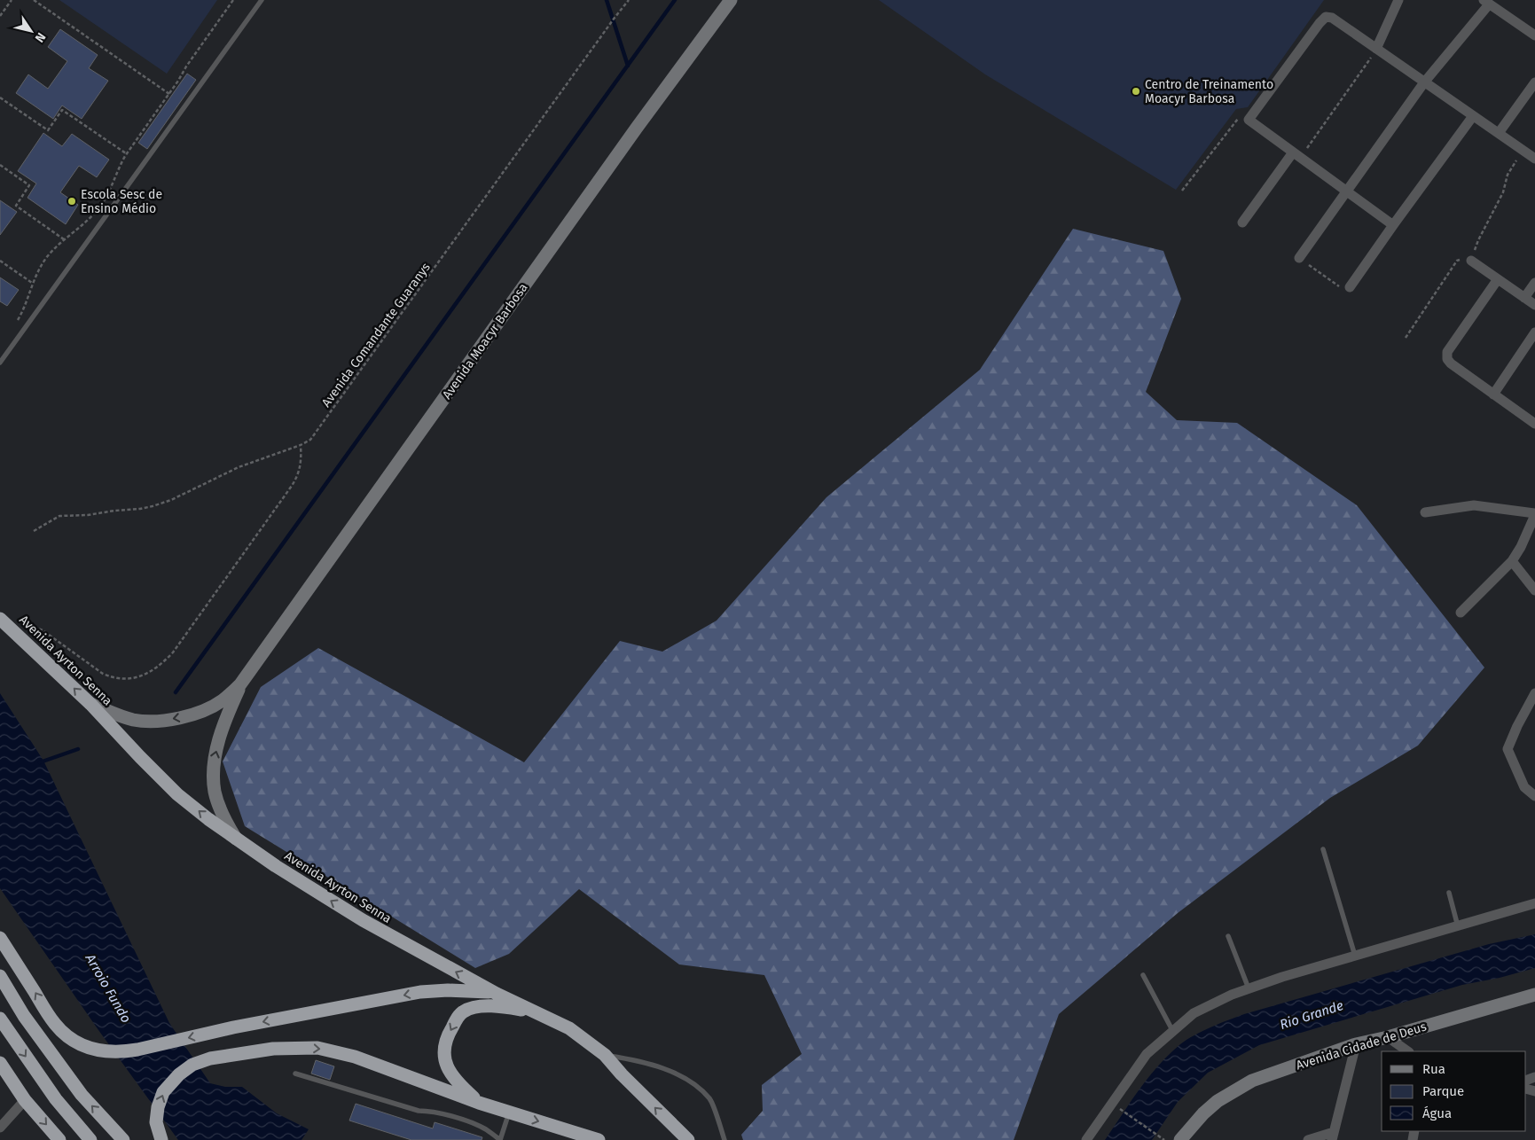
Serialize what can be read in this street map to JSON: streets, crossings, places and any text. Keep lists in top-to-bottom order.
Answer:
{
  "streets": {
    "highway": ["Avenida Ayrton Senna"],
    "street": ["Avenida Moacyr Barbosa", "Avenida Cidade de Deus"],
    "path": ["Avenida Comandante Guaranys"]
  },
  "crossings": [
    ["Avenida Moacyr Barbosa", "Avenida Ayrton Senna"]
  ],
  "one_way": ["Avenida Ayrton Senna"],
  "water": ["Arroio Fundo", "Rio Grande"],
  "places": ["Centro de Treinamento Moacyr Barbosa", "Escola Sesc de Ensino Médio"],
  "legend": ["Rua", "Parque", "Água"],
  "north": "bottom right"
}
